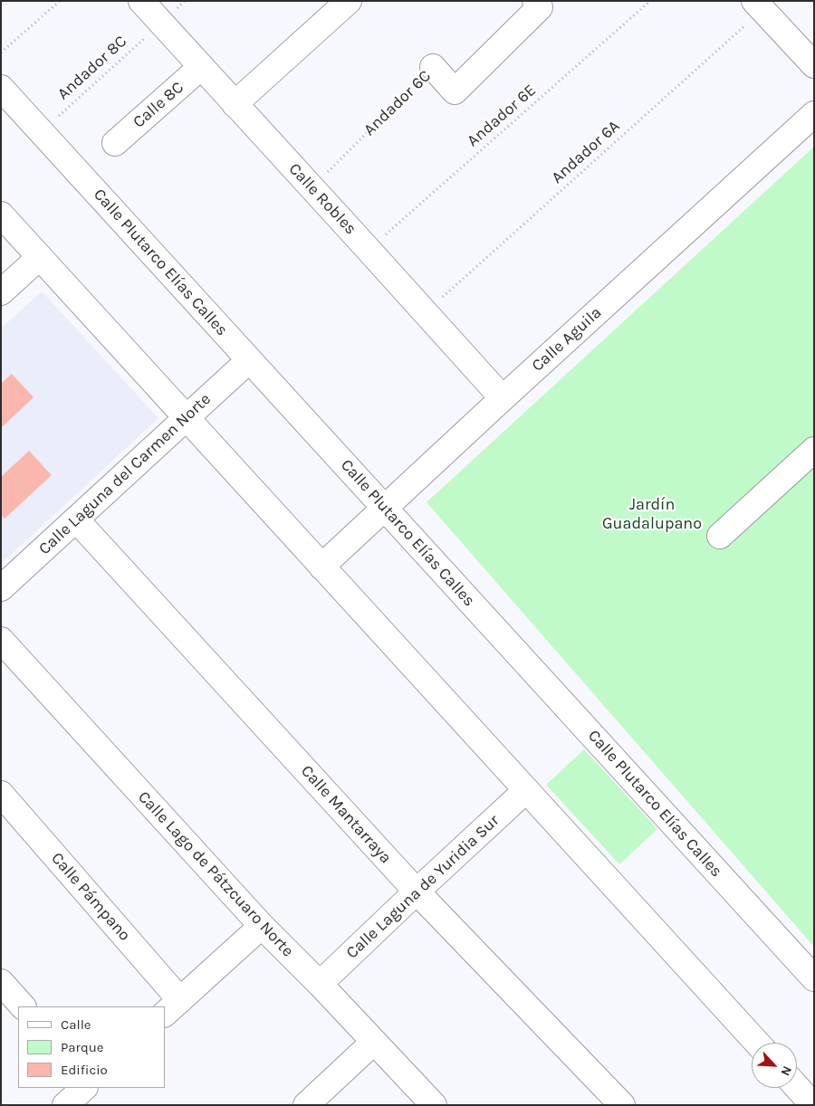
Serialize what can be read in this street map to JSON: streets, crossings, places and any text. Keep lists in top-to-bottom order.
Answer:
{
  "streets": {
    "street": [
      "Andador 6C",
      "Calle 8C",
      "Calle Robles",
      "Calle Plutarco Elías Calles",
      "Calle Aguila",
      "Calle Laguna del Carmen Norte",
      "Calle Mantarraya",
      "Calle Lago de Pátzcuaro Norte",
      "Calle Laguna de Yuridia Sur",
      "Calle Pámpano"
    ],
    "path": ["Andador 8C", "Andador 6E", "Andador 6A"]
  },
  "crossings": [
    ["Andador 8C", "Calle Robles"],
    ["Andador 8C", "Calle Plutarco Elías Calles"],
    ["Andador 6C", "Calle Robles"],
    ["Calle 8C", "Calle Robles"],
    ["Andador 6E", "Calle Robles"],
    ["Andador 6A", "Calle Robles"],
    ["Calle Robles", "Calle Aguila"],
    ["Calle Plutarco Elías Calles", "Calle Aguila"],
    ["Calle Plutarco Elías Calles", "Calle Laguna del Carmen Norte"],
    ["Calle Laguna del Carmen Norte", "Calle Mantarraya"],
    ["Calle Mantarraya", "Calle Laguna de Yuridia Sur"],
    ["Calle Lago de Pátzcuaro Norte", "Calle Laguna de Yuridia Sur"]
  ],
  "parks": ["Jardín Guadalupano"],
  "legend": ["Calle", "Parque", "Edificio"],
  "north": "bottom right"
}
